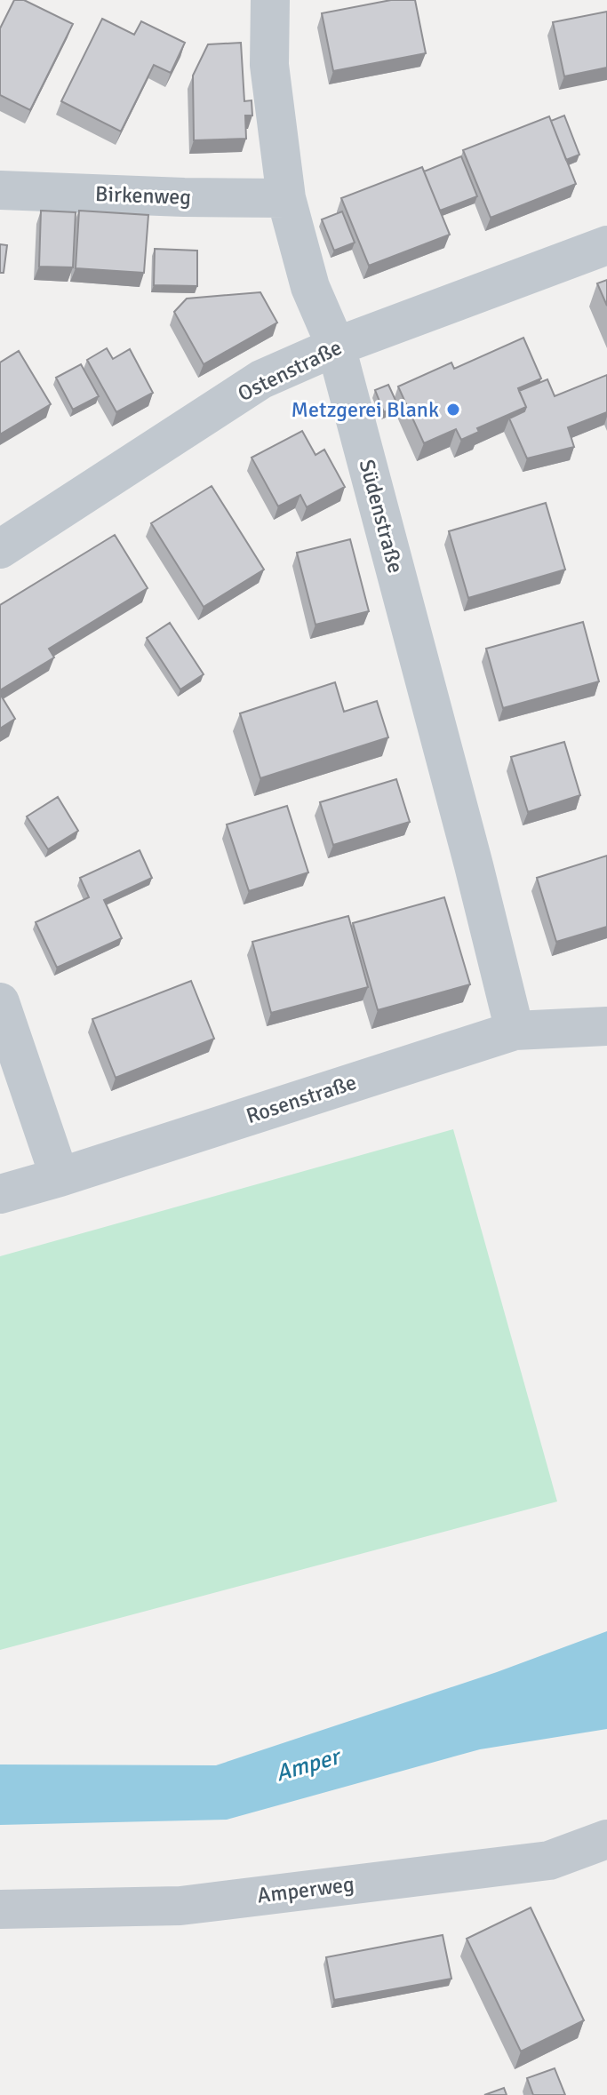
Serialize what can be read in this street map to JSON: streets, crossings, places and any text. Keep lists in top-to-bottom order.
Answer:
{
  "streets": {
    "street": [
      "Birkenweg",
      "Ostenstraße",
      "Südenstraße",
      "Rosenstraße",
      "Amperweg"
    ]
  },
  "crossings": [
    ["Birkenweg", "Südenstraße"],
    ["Ostenstraße", "Südenstraße"],
    ["Südenstraße", "Rosenstraße"]
  ],
  "water": ["Amper"],
  "places": ["Metzgerei Blank"]
}
